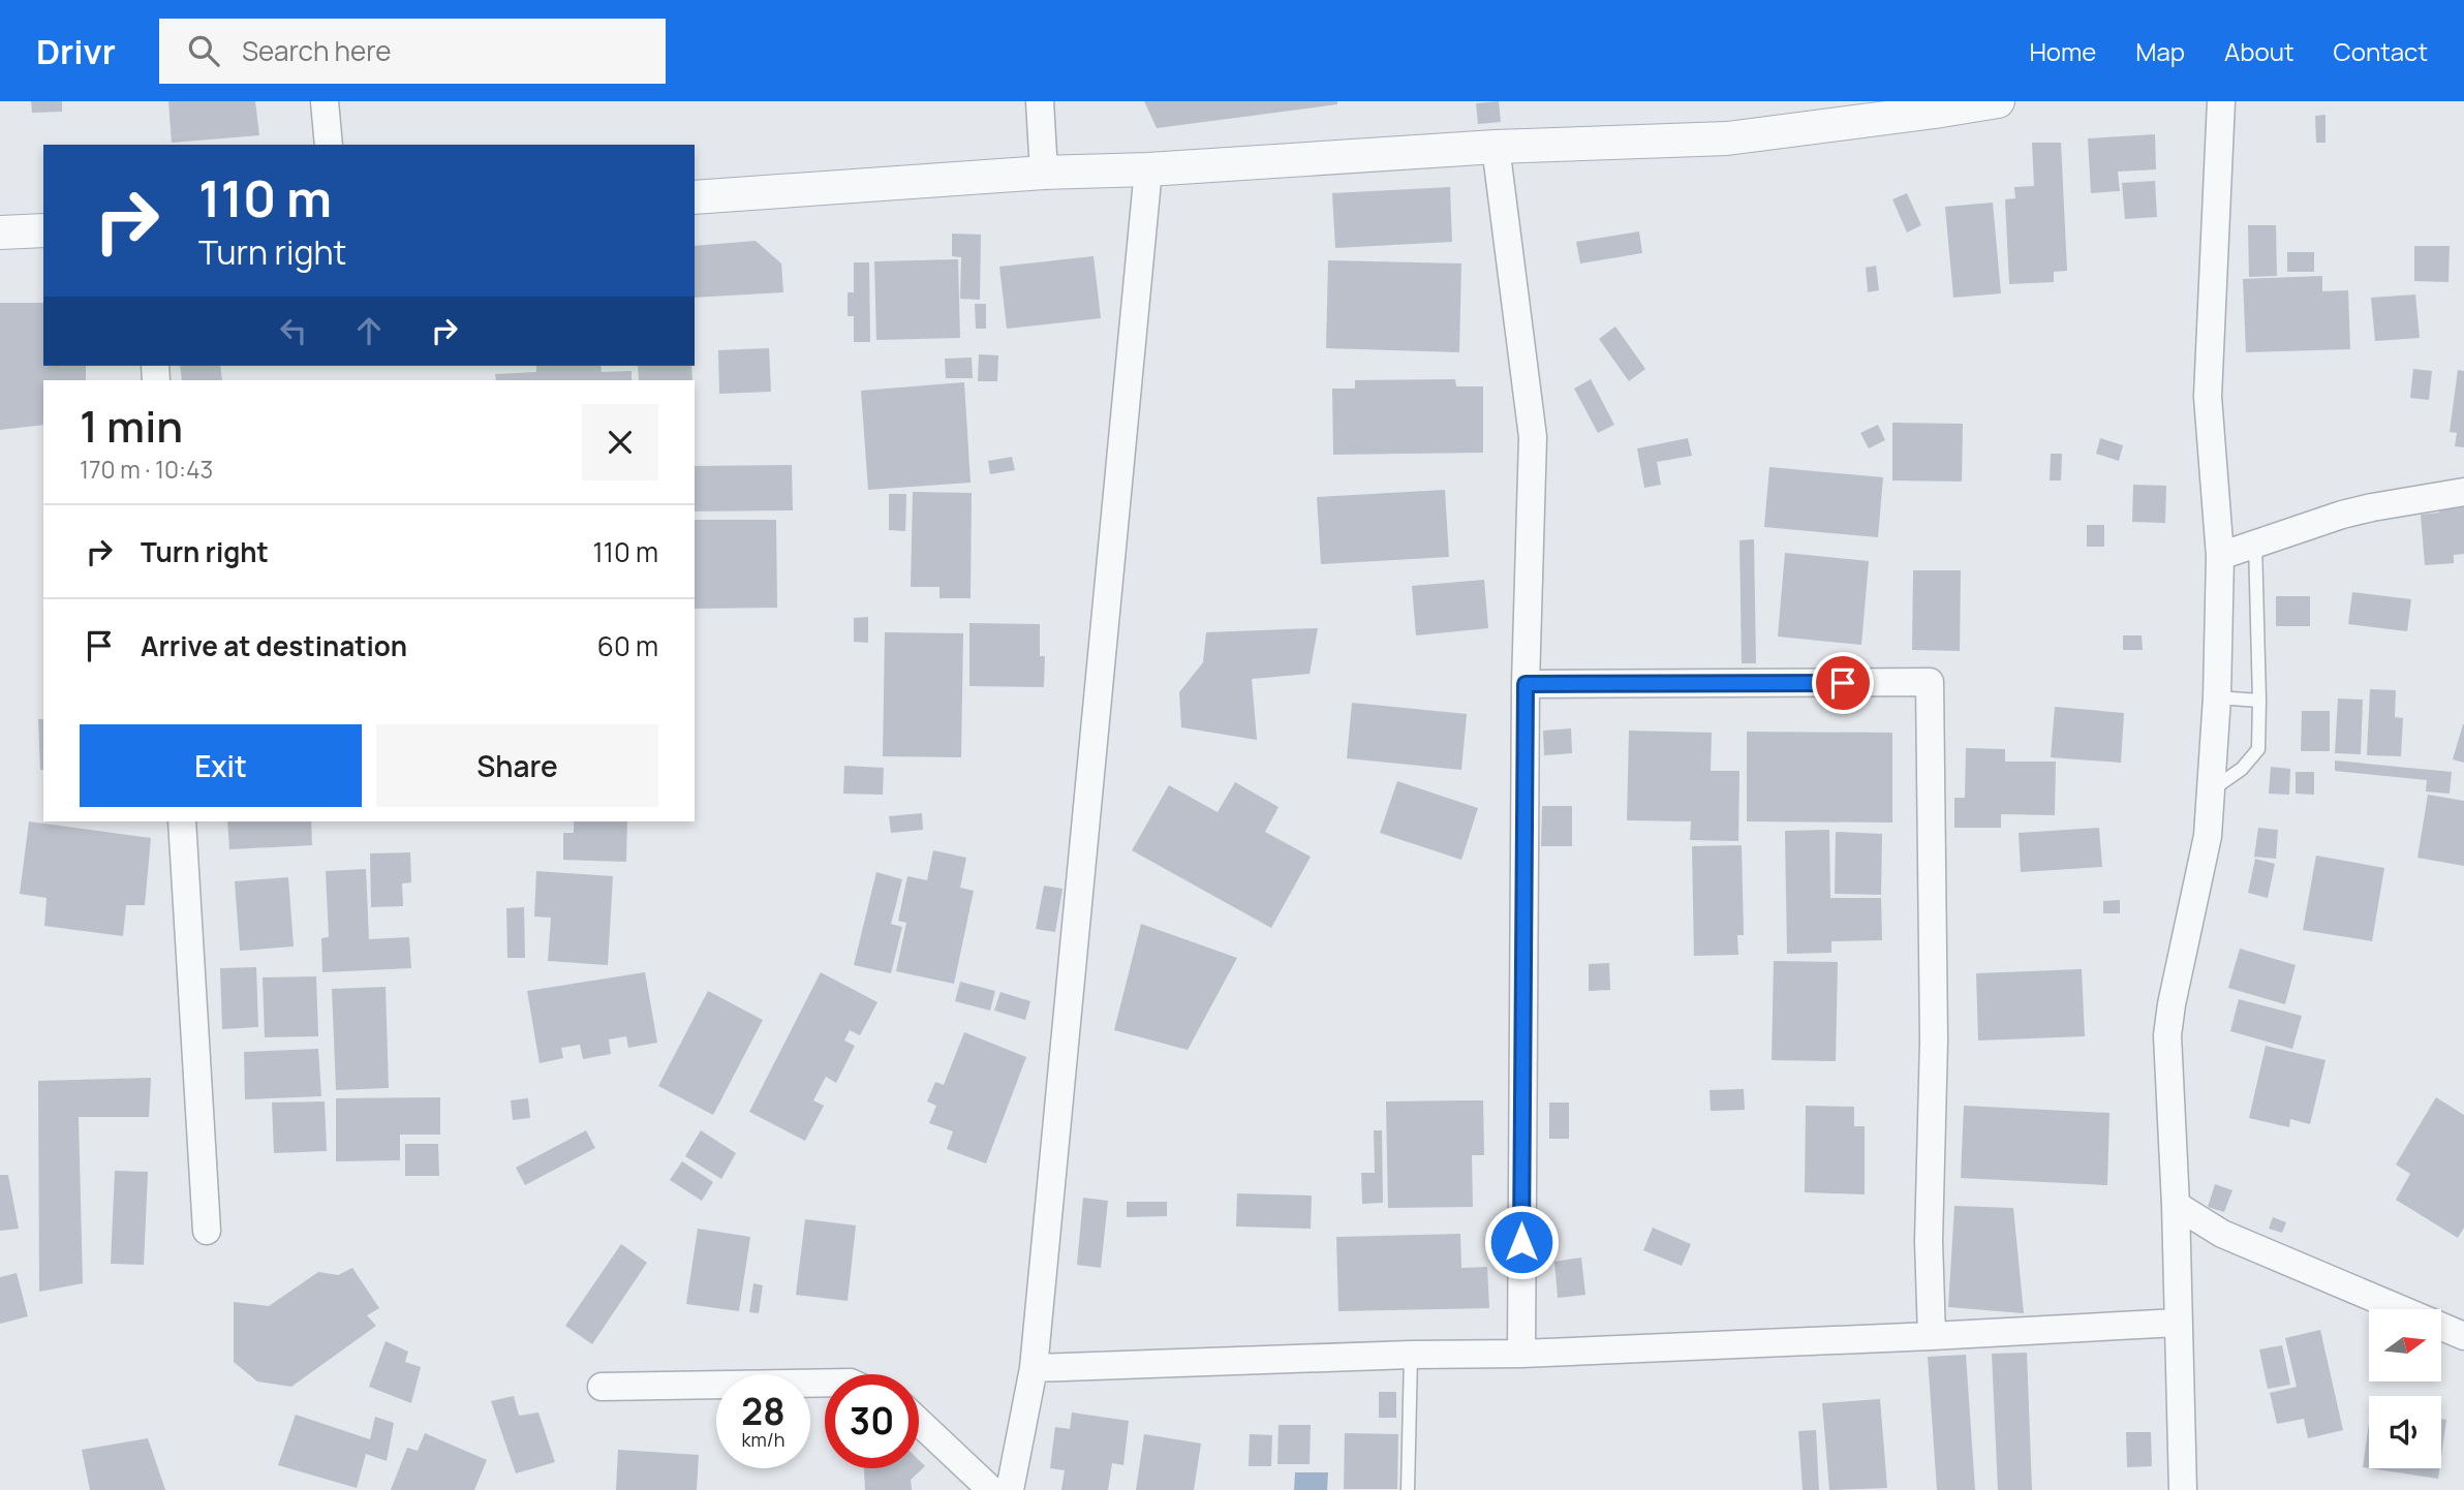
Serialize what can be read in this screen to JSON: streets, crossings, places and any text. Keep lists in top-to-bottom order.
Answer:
{
  "north": "right",
  "page": {
    "header": "Drivr",
    "search": "Search here",
    "nav": [
      "Home",
      "Map",
      "About",
      "Contact"
    ],
    "turn": ["110 m", "Turn right"],
    "heading": ["1 min", "170 m · 10:43"],
    "list": [
      {
        "name": "Turn right",
        "value": "110 m"
      },
      {
        "name": "Arrive at destination",
        "value": "60 m"
      }
    ],
    "buttons": ["Exit", "Share"],
    "speed": "28 km/h",
    "limit": "30"
  }
}
